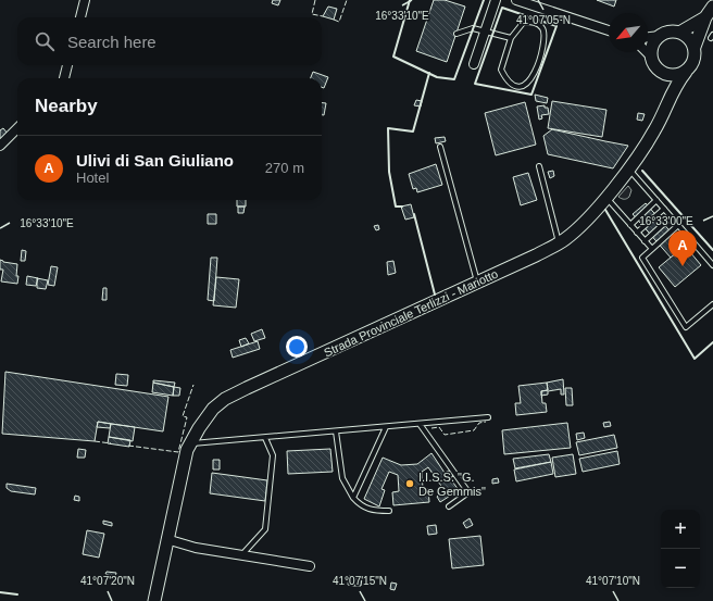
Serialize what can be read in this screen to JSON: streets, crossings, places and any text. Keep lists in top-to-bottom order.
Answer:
{
  "streets": {
    "main road": ["Strada Provinciale Terlizzi - Mariotto"]
  },
  "places": ["I.I.S.S. \"G. De Gemmis\""],
  "north": "bottom left",
  "page": {
    "search": "Search here",
    "heading": "Nearby",
    "list": [
      {
        "mark": "A",
        "name": "Ulivi di San Giuliano",
        "note": "Hotel",
        "value": "270 m"
      }
    ],
    "pins": "A",
    "map_buttons": ["+", "−"]
  },
  "coordinates": [
    "16°33'10\"E",
    "41°07'05\"N",
    "16°33'00\"E",
    "41°07'20\"N",
    "41°07'15\"N",
    "41°07'10\"N"
  ]
}
